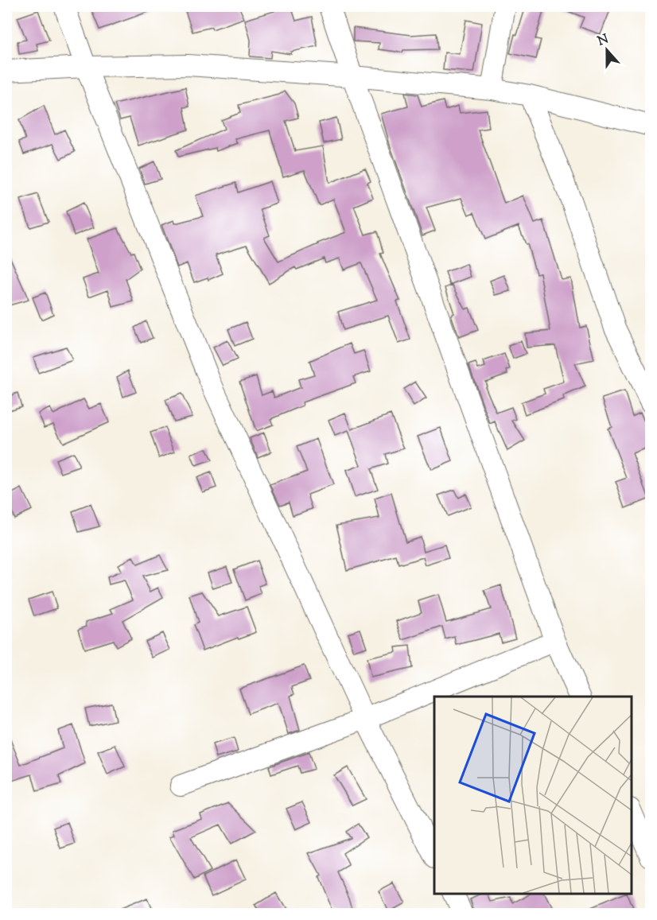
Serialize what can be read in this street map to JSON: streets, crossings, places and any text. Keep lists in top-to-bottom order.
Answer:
{
  "north": "top"
}
